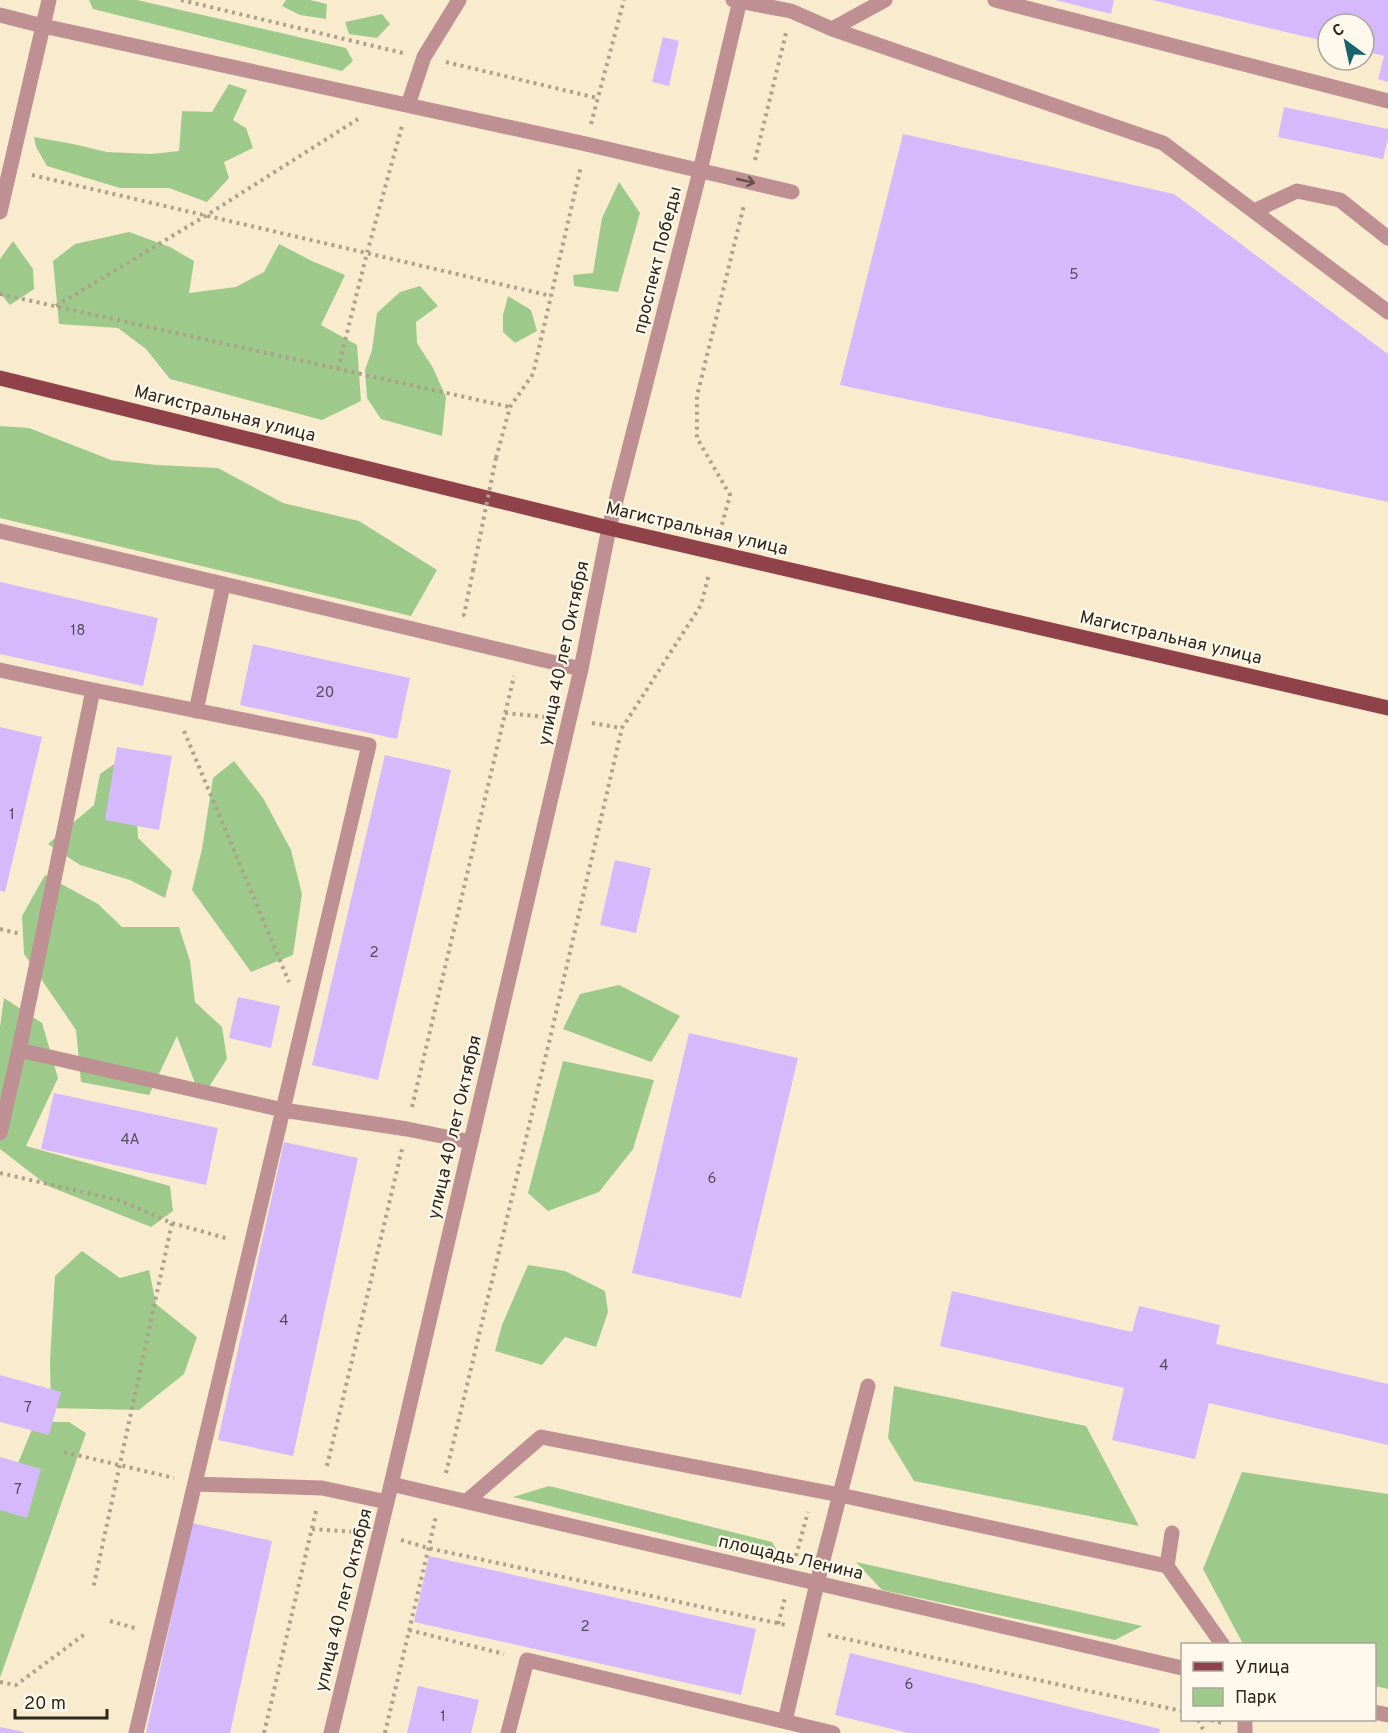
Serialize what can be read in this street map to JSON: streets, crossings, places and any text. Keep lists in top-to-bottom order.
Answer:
{
  "streets": {
    "main road": ["Магистральная улица"],
    "street": ["проспект Победы", "улица 40 лет Октября", "площадь Ленина"]
  },
  "crossings": [
    ["проспект Победы", "Магистральная улица"],
    ["проспект Победы", "улица 40 лет Октября"],
    ["Магистральная улица", "улица 40 лет Октября"],
    ["улица 40 лет Октября", "площадь Ленина"]
  ],
  "house_numbers": [
    "5",
    "18",
    "20",
    "1",
    "2",
    "4А",
    "6",
    "4",
    "4",
    "7",
    "7",
    "2",
    "6",
    "1"
  ],
  "legend": ["Улица", "Парк"],
  "scale_bar": "20 m",
  "north": "top left"
}
